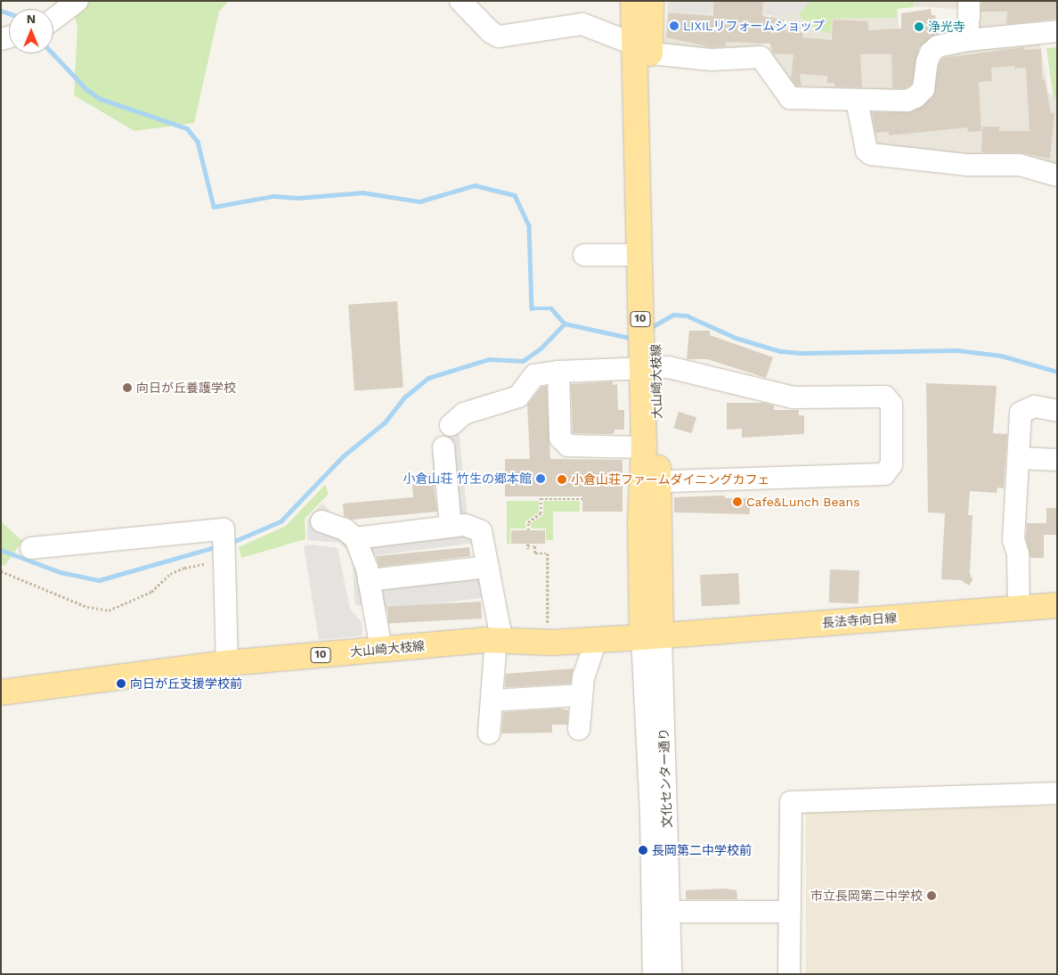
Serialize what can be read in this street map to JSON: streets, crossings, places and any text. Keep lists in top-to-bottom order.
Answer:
{
  "streets": {
    "main road": ["10", "大山崎大枝線", "長法寺向日線"],
    "street": ["文化センター通り"]
  },
  "crossings": [
    ["大山崎大枝線", "長法寺向日線"],
    ["大山崎大枝線", "文化センター通り"],
    ["長法寺向日線", "文化センター通り"]
  ],
  "places": [
    "LIXILリフォームショップ",
    "浄光寺",
    "向日が丘養護学校",
    "小倉山荘 竹生の郷本館",
    "小倉山荘ファームダイニングカフェ",
    "Cafe&Lunch Beans",
    "向日が丘支援学校前",
    "長岡第二中学校前",
    "市立長岡第二中学校"
  ],
  "north": "top"
}
